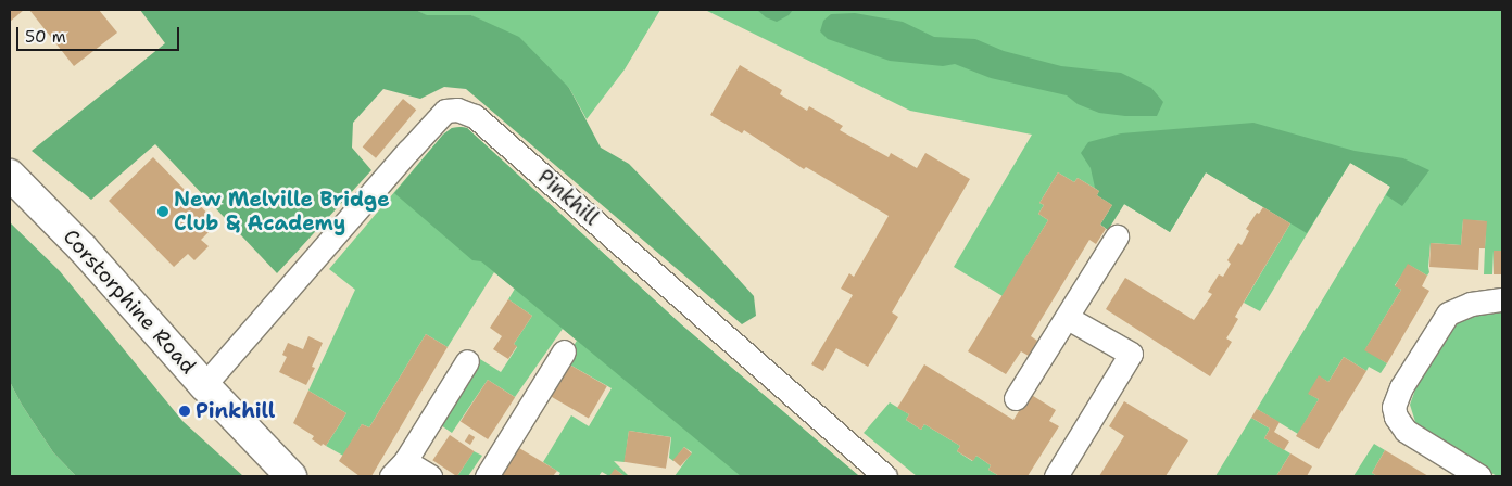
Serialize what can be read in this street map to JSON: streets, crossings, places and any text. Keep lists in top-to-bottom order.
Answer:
{
  "streets": {
    "main road": ["Corstorphine Road"],
    "street": ["Pinkhill"]
  },
  "crossings": [
    ["Pinkhill", "Corstorphine Road"]
  ],
  "places": ["New Melville Bridge Club & Academy", "Pinkhill"],
  "scale_bar": "50 m"
}
